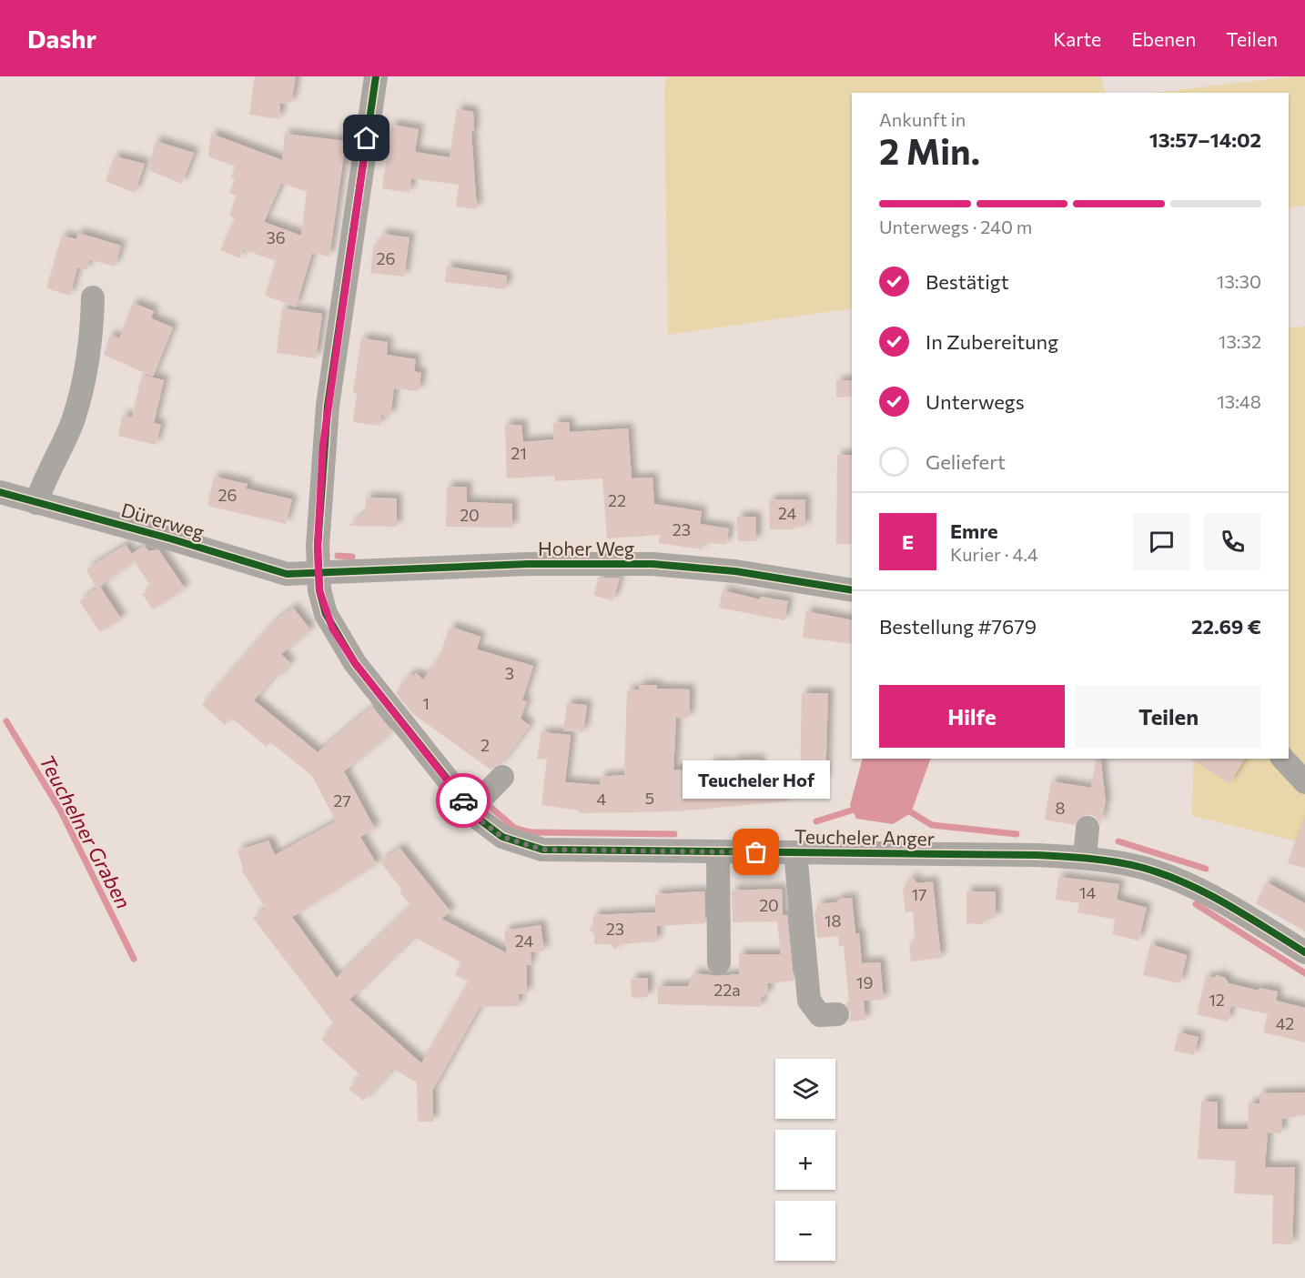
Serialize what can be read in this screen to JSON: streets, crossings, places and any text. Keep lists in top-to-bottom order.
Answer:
{
  "streets": {
    "street": ["Dürerweg", "Hoher Weg", "Teucheler Anger"]
  },
  "crossings": [
    ["Dürerweg", "Hoher Weg"],
    ["Dürerweg", "Teucheler Anger"],
    ["Hoher Weg", "Teucheler Anger"]
  ],
  "water": ["Teuchelner Graben"],
  "places": ["Teucheler Hof"],
  "house_numbers": [
    "36",
    "26",
    "21",
    "26",
    "22",
    "24",
    "20",
    "23",
    "3",
    "1",
    "2",
    "5",
    "4",
    "27",
    "8",
    "14",
    "17",
    "20",
    "18",
    "23",
    "24",
    "19",
    "22a",
    "12",
    "42"
  ],
  "page": {
    "header": "Dashr",
    "nav": ["Karte", "Ebenen", "Teilen"],
    "heading": ["2 Min.", "Ankunft in", "13:57–14:02"],
    "panel": [
      "Emre",
      "Kurier · 4.4",
      "Bestellung #7679",
      "22.69 €"
    ],
    "bar": "Unterwegs · 240 m",
    "list": [
      ["Bestätigt", "13:30"],
      ["In Zubereitung", "13:32"],
      ["Unterwegs", "13:48"],
      "Geliefert"
    ],
    "round": "E",
    "buttons": ["Hilfe", "Teilen"],
    "bubble": "Teucheler Hof",
    "map_buttons": ["+", "−"]
  }
}
